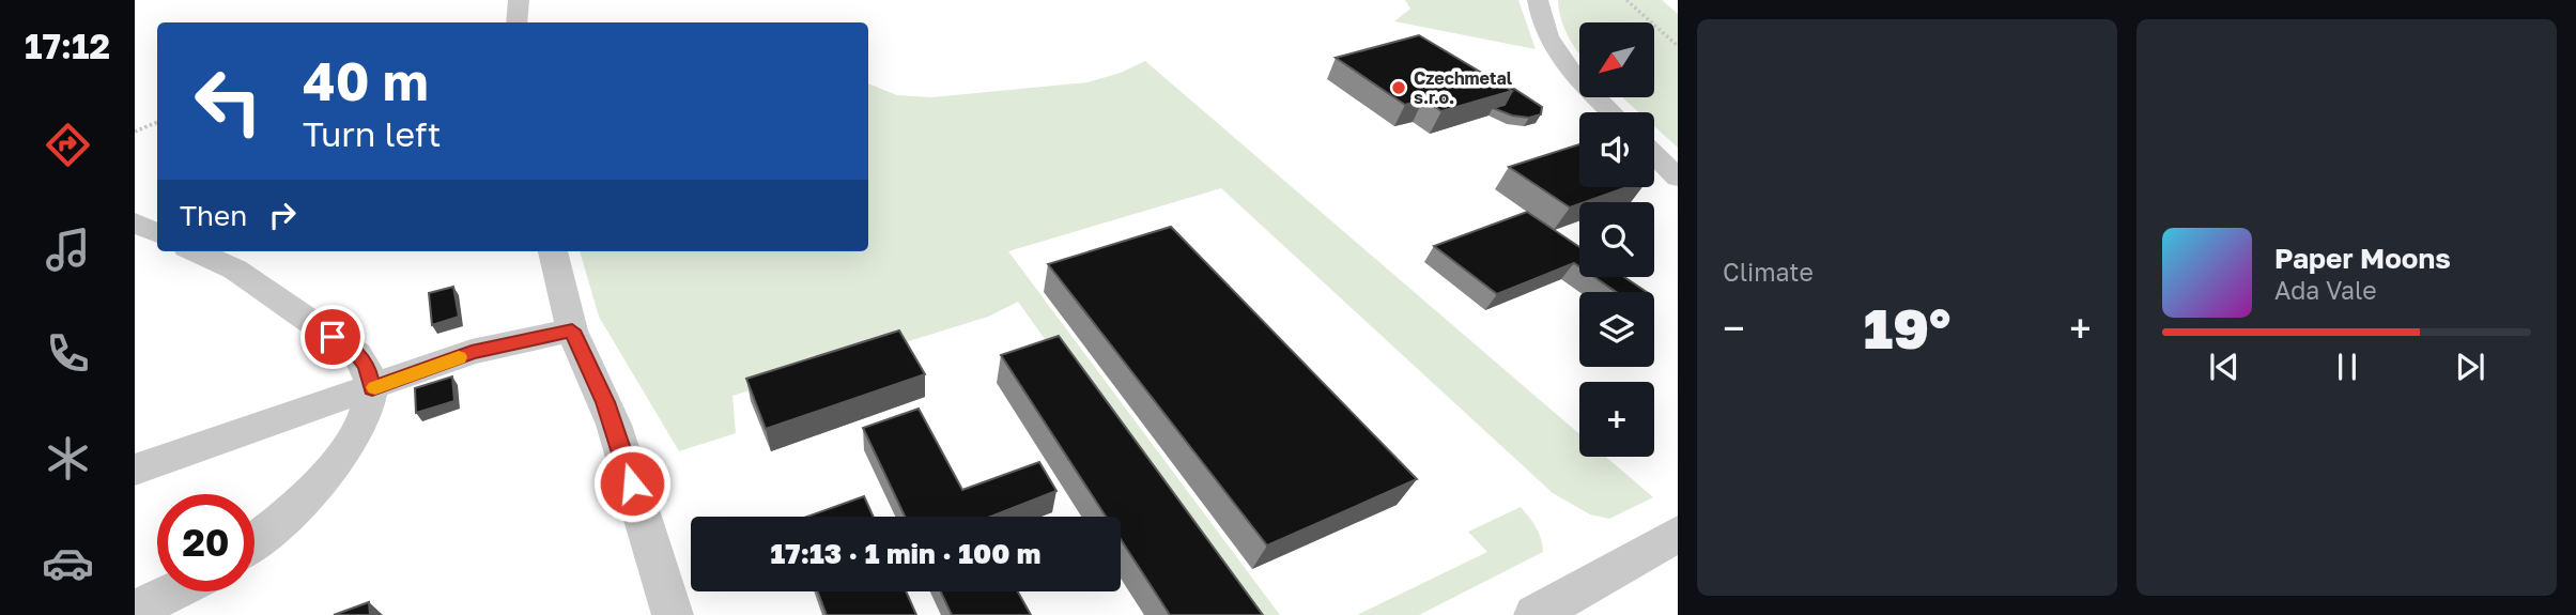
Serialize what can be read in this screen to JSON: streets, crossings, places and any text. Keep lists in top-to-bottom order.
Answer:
{
  "places": ["Czechmetal s.r.o."],
  "north": "bottom left",
  "page": {
    "tabs": "17:12",
    "tile": "Climate",
    "map_buttons": "+",
    "turn": ["40 m", "Turn left"],
    "then": "Then",
    "song": ["Paper Moons", "Ada Vale"],
    "heat": ["−", "19°", "+"],
    "limit": "20",
    "trip": "17:13 · 1 min · 100 m"
  }
}
